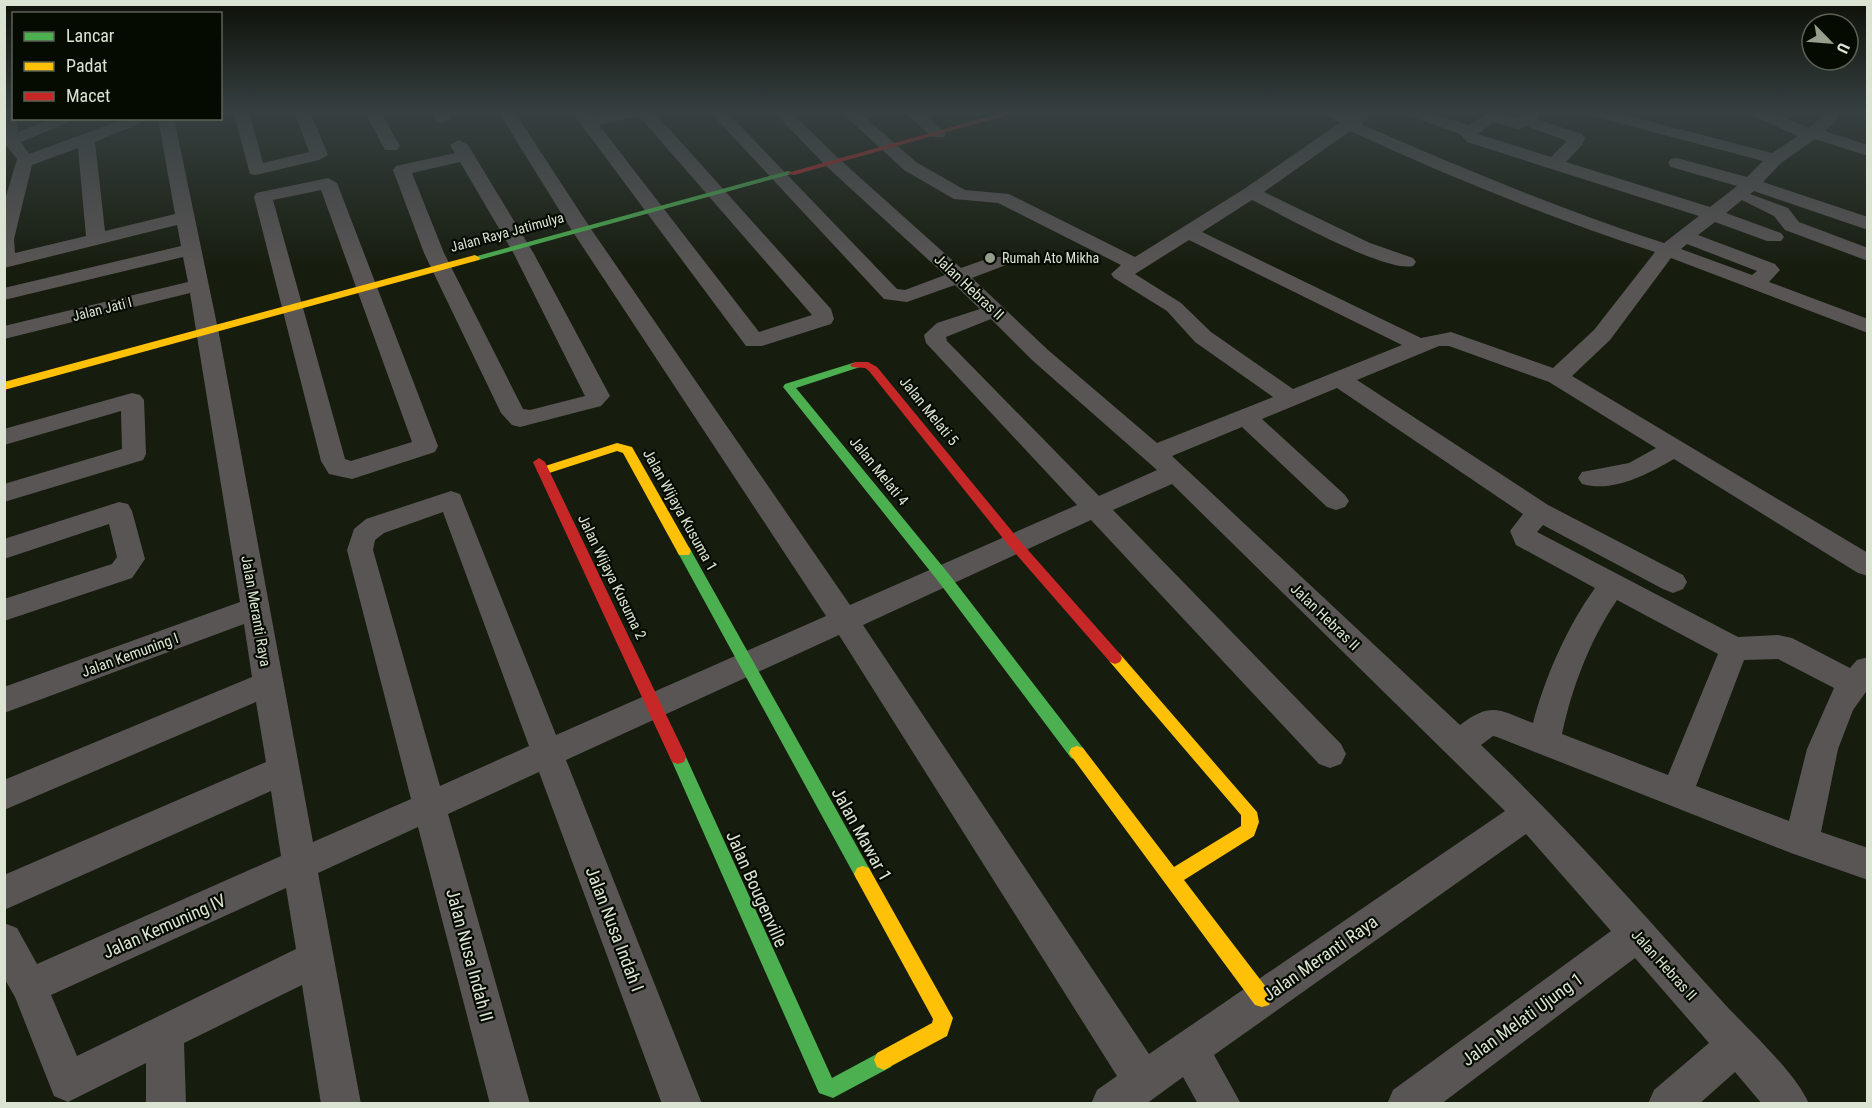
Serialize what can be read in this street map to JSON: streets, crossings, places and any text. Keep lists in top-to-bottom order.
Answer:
{
  "streets": {
    "street": [
      "Jalan Raya Jatimulya",
      "Jalan Hebras II",
      "Jalan Jati I",
      "Jalan Melati 5",
      "Jalan Melati 4",
      "Jalan Wijaya Kusuma 1",
      "Jalan Wijaya Kusuma 2",
      "Jalan Meranti Raya",
      "Jalan Kemuning I",
      "Jalan Mawar 1",
      "Jalan Bougenville",
      "Jalan Kemuning IV",
      "Jalan Nusa Indah I",
      "Jalan Nusa Indah II",
      "Jalan Melati Ujung 1"
    ]
  },
  "crossings": [
    ["Jalan Raya Jatimulya", "Jalan Meranti Raya"],
    ["Jalan Hebras II", "Jalan Meranti Raya"],
    ["Jalan Hebras II", "Jalan Kemuning IV"],
    ["Jalan Hebras II", "Jalan Melati Ujung 1"],
    ["Jalan Jati I", "Jalan Meranti Raya"],
    ["Jalan Melati 5", "Jalan Melati 4"],
    ["Jalan Melati 5", "Jalan Kemuning IV"],
    ["Jalan Melati 4", "Jalan Meranti Raya"],
    ["Jalan Melati 4", "Jalan Kemuning IV"],
    ["Jalan Wijaya Kusuma 1", "Jalan Wijaya Kusuma 2"],
    ["Jalan Wijaya Kusuma 1", "Jalan Mawar 1"],
    ["Jalan Wijaya Kusuma 1", "Jalan Kemuning IV"],
    ["Jalan Wijaya Kusuma 2", "Jalan Bougenville"],
    ["Jalan Wijaya Kusuma 2", "Jalan Kemuning IV"],
    ["Jalan Meranti Raya", "Jalan Kemuning I"],
    ["Jalan Meranti Raya", "Jalan Kemuning IV"],
    ["Jalan Mawar 1", "Jalan Bougenville"],
    ["Jalan Mawar 1", "Jalan Kemuning IV"],
    ["Jalan Bougenville", "Jalan Kemuning IV"],
    ["Jalan Kemuning IV", "Jalan Nusa Indah I"],
    ["Jalan Kemuning IV", "Jalan Nusa Indah II"],
    ["Jalan Nusa Indah I", "Jalan Nusa Indah II"]
  ],
  "places": ["Rumah Ato Mikha"],
  "legend": ["Lancar", "Padat", "Macet"],
  "north": "bottom right"
}
